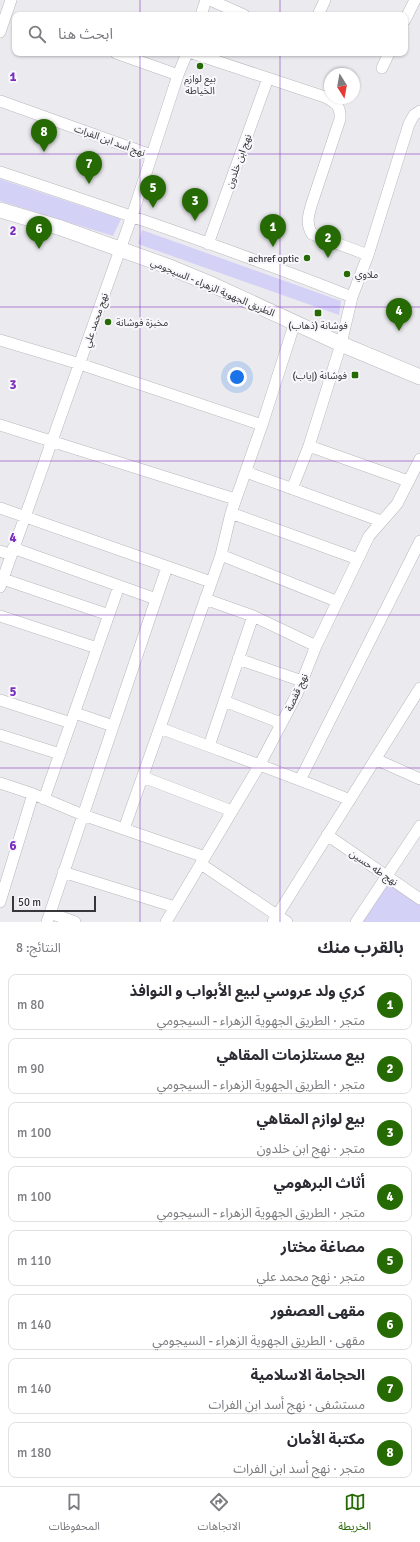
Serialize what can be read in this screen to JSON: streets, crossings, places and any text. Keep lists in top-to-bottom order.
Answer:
{
  "streets": {
    "main road": ["الطريق الجهوية الزهراء - السيجومي"],
    "street": [
      "نهج أسد ابن الفرات",
      "نهج ابن خلدون",
      "نهج محمد علي",
      "نهج قفصة",
      "نهج طه حسين"
    ]
  },
  "crossings": [
    ["نهج أسد ابن الفرات", "نهج محمد علي"],
    ["الطريق الجهوية الزهراء - السيجومي", "نهج محمد علي"]
  ],
  "places": {
    "other": [
      "بيع لوازم الخياطة",
      "achref optic",
      "ملاوي",
      "مخبزة فوشانة"
    ],
    "transit": ["فوشانة (ذهاب)", "فوشانة (إياب)"]
  },
  "scale_bar": "50 m",
  "north": "bottom",
  "page": {
    "search": "ابحث هنا",
    "pins": [
      "8",
      "7",
      "5",
      "3",
      "1",
      "6",
      "2",
      "4"
    ],
    "scale": "50 m",
    "heading": ["بالقرب منك", "النتائج: 8"],
    "list": [
      {
        "mark": "1",
        "name": "كري ولد عروسي لبيع الأبواب و النوافذ",
        "note": "متجر · الطريق الجهوية الزهراء - السيجومي",
        "value": "80 m"
      },
      {
        "mark": "2",
        "name": "بيع مستلزمات المقاهي",
        "note": "متجر · الطريق الجهوية الزهراء - السيجومي",
        "value": "90 m"
      },
      {
        "mark": "3",
        "name": "بيع لوازم المقاهي",
        "note": "متجر · نهج ابن خلدون",
        "value": "100 m"
      },
      {
        "mark": "4",
        "name": "أثاث البرهومي",
        "note": "متجر · الطريق الجهوية الزهراء - السيجومي",
        "value": "100 m"
      },
      {
        "mark": "5",
        "name": "مصاغة مختار",
        "note": "متجر · نهج محمد علي",
        "value": "110 m"
      },
      {
        "mark": "6",
        "name": "مقهى العصفور",
        "note": "مقهى · الطريق الجهوية الزهراء - السيجومي",
        "value": "140 m"
      },
      {
        "mark": "7",
        "name": "الحجامة الاسلامية",
        "note": "مستشفى · نهج أسد ابن الفرات",
        "value": "140 m"
      },
      {
        "mark": "8",
        "name": "مكتبة الأمان",
        "note": "متجر · نهج أسد ابن الفرات",
        "value": "180 m"
      }
    ],
    "nav": ["الخريطة", "الاتجاهات", "المحفوظات"]
  },
  "grid": {
    "rows": [
      "1",
      "2",
      "3",
      "4",
      "5",
      "6"
    ]
  }
}
